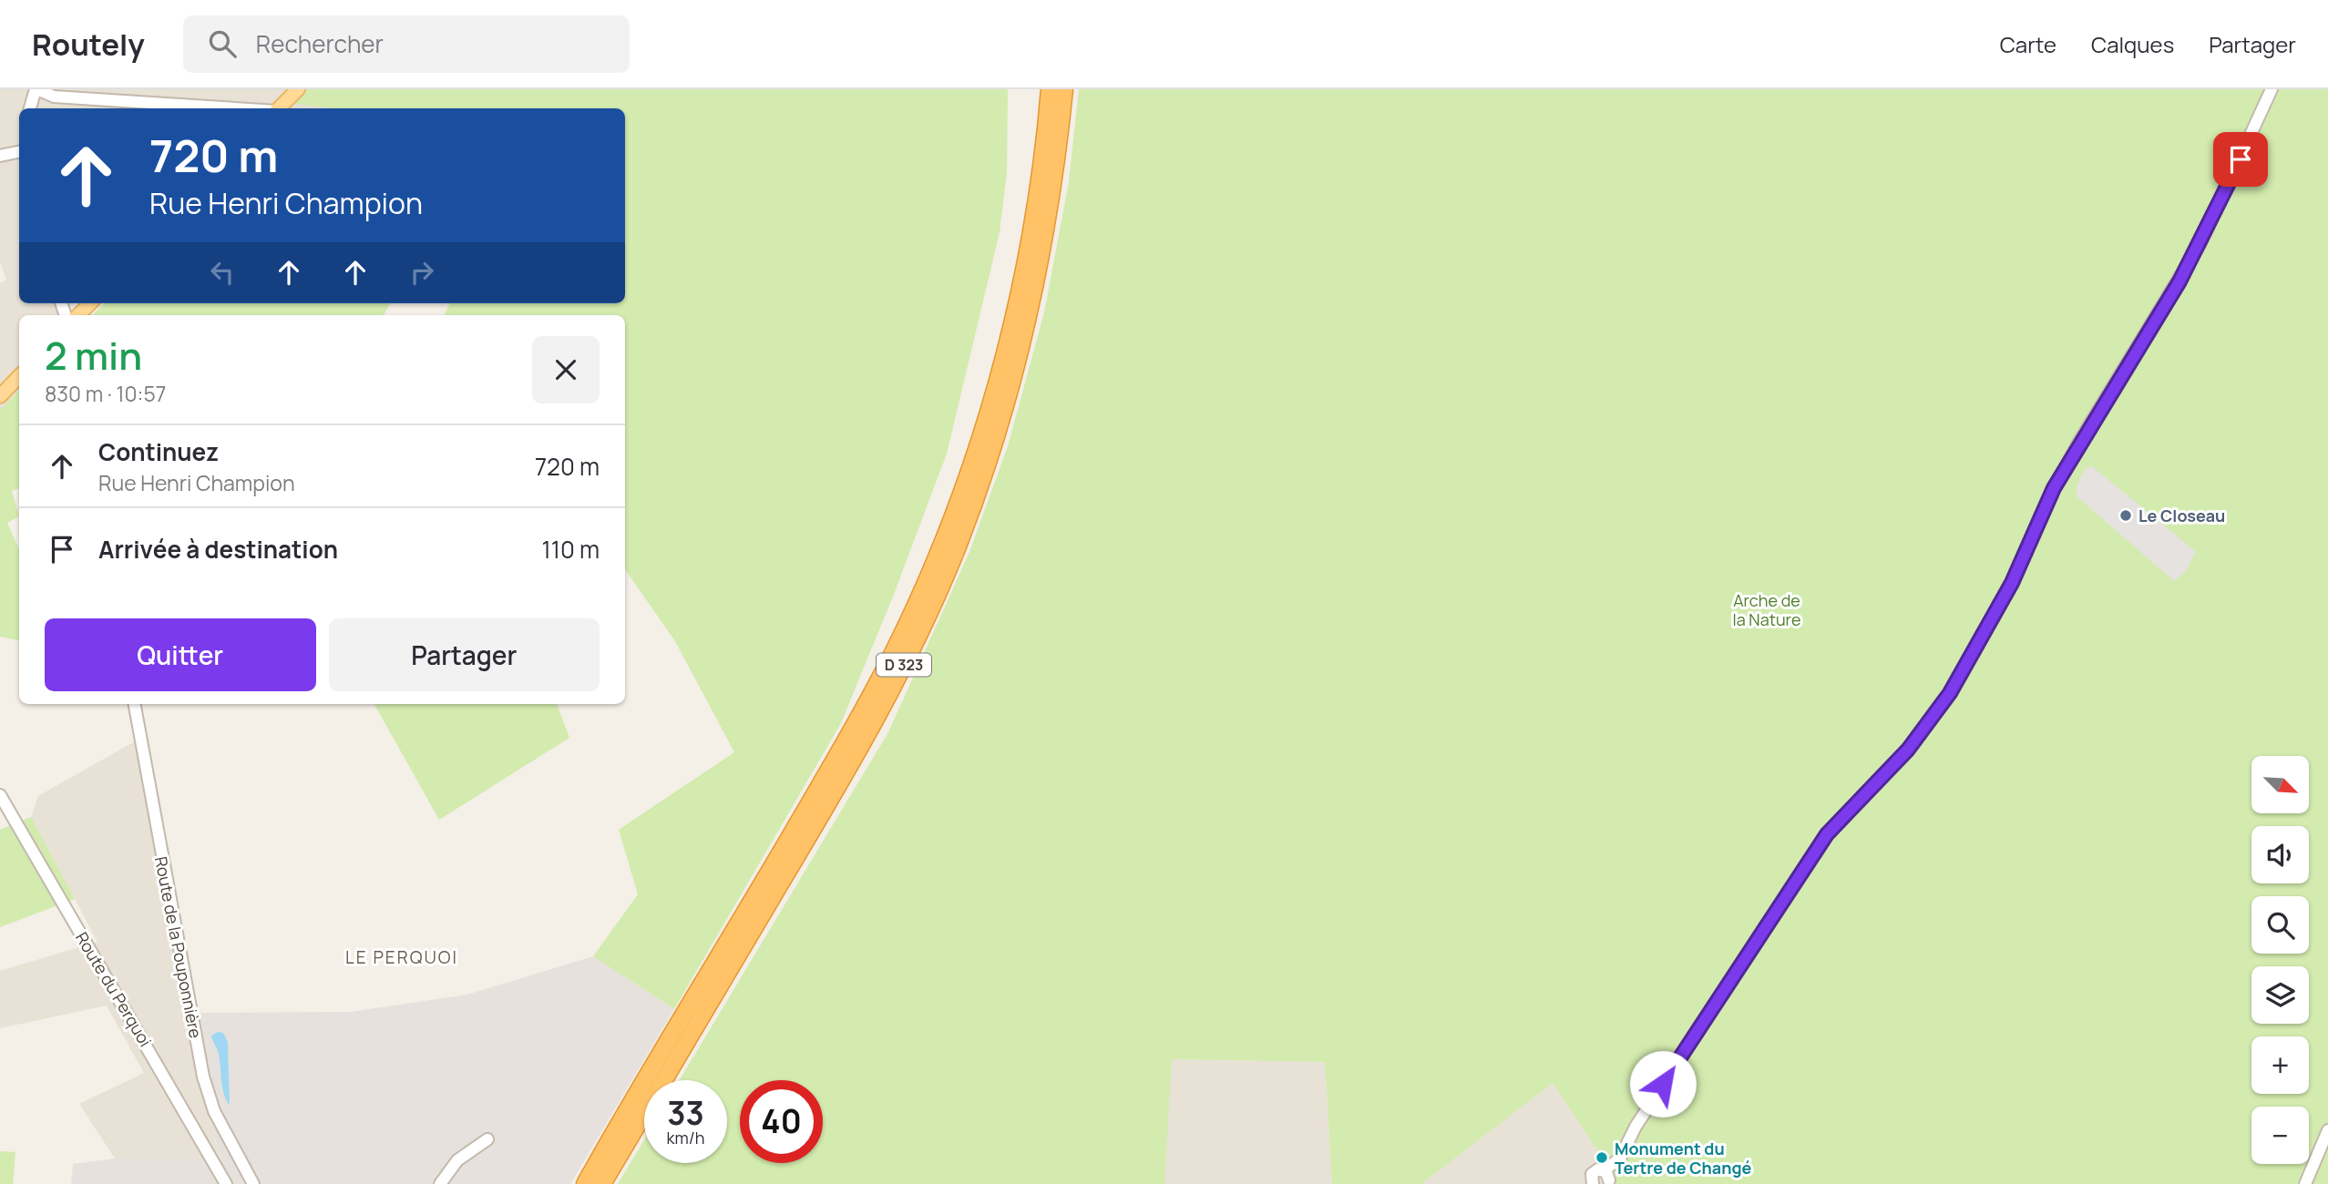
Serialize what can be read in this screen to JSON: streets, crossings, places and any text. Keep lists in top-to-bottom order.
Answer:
{
  "streets": {
    "highway": ["D 323"],
    "street": ["Route de la Pouponnière", "Route du Perquoi"]
  },
  "districts": ["LE PERQUOI"],
  "parks": ["Arche de la Nature"],
  "places": ["Le Closeau", "Monument du Tertre de Changé"],
  "north": "bottom right",
  "page": {
    "header": "Routely",
    "search": "Rechercher",
    "nav": ["Carte", "Calques", "Partager"],
    "turn": ["720 m", "Rue Henri Champion"],
    "heading": ["2 min", "830 m · 10:57"],
    "list": [
      {
        "name": "Continuez",
        "note": "Rue Henri Champion",
        "value": "720 m"
      },
      {
        "name": "Arrivée à destination",
        "value": "110 m"
      }
    ],
    "buttons": ["Quitter", "Partager"],
    "map_buttons": ["+", "−"],
    "speed": "33 km/h",
    "limit": "40"
  }
}
